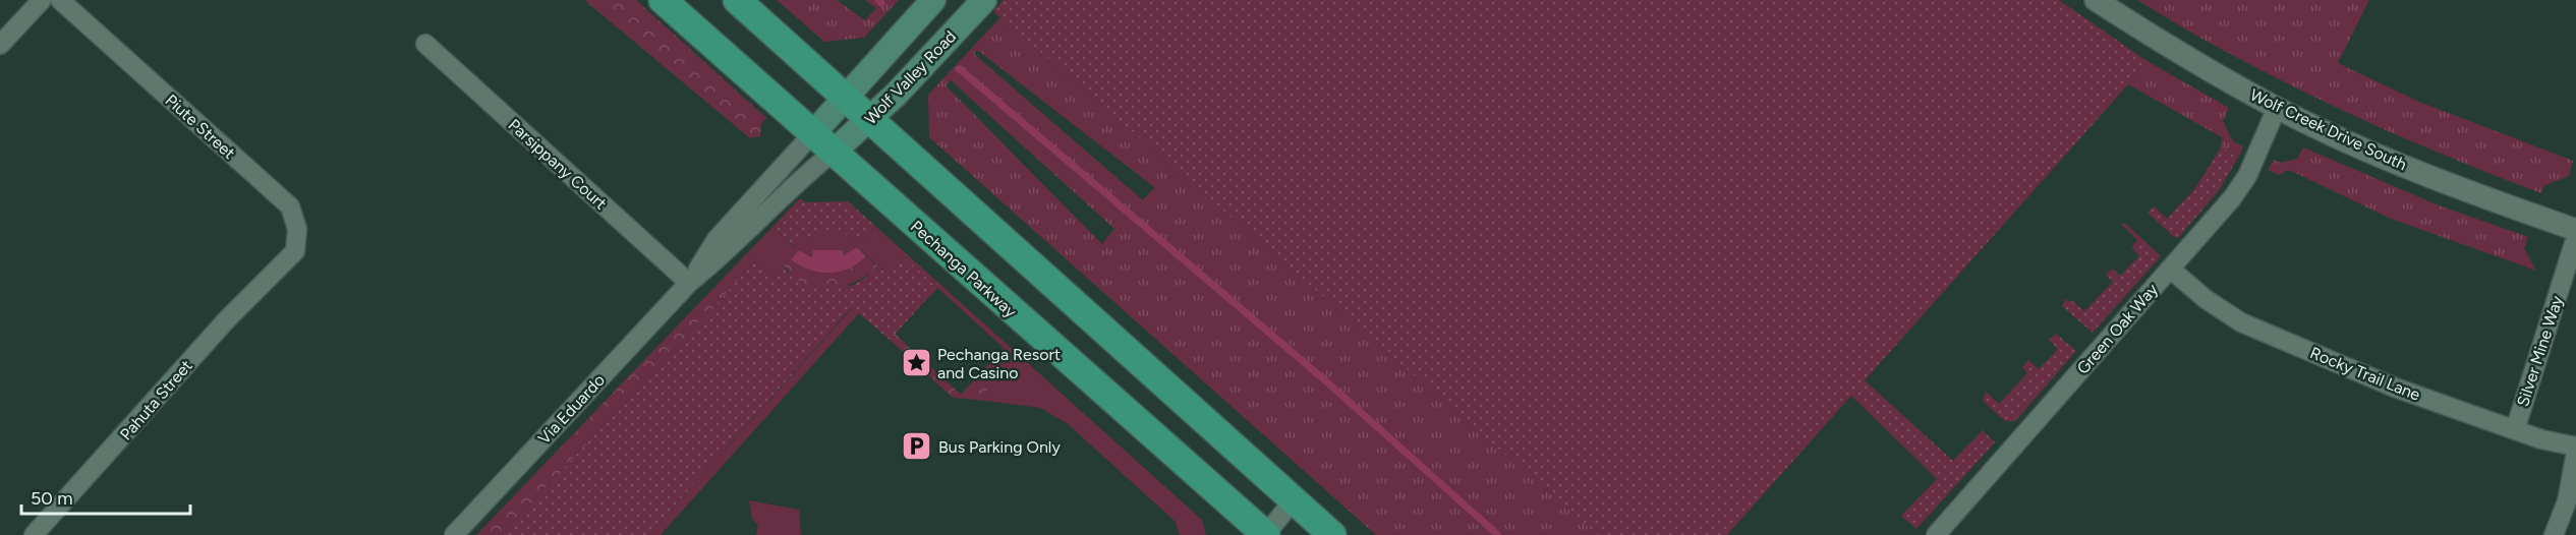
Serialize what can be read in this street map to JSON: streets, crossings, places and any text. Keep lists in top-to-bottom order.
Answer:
{
  "streets": {
    "main road": ["Wolf Valley Road", "Pechanga Parkway"],
    "street": [
      "Piute Street",
      "Wolf Creek Drive South",
      "Parsippany Court",
      "Green Oak Way",
      "Silver Mine Way",
      "Rocky Trail Lane",
      "Pahuta Street",
      "Via Eduardo"
    ]
  },
  "crossings": [
    ["Wolf Valley Road", "Pechanga Parkway"],
    ["Wolf Valley Road", "Via Eduardo"],
    ["Piute Street", "Pahuta Street"],
    ["Wolf Creek Drive South", "Green Oak Way"],
    ["Parsippany Court", "Via Eduardo"],
    ["Pechanga Parkway", "Via Eduardo"],
    ["Green Oak Way", "Rocky Trail Lane"],
    ["Silver Mine Way", "Rocky Trail Lane"]
  ],
  "places": {
    "place": ["Pechanga Resort and Casino"],
    "parking": ["Bus Parking Only"]
  },
  "scale_bar": "50 m"
}
